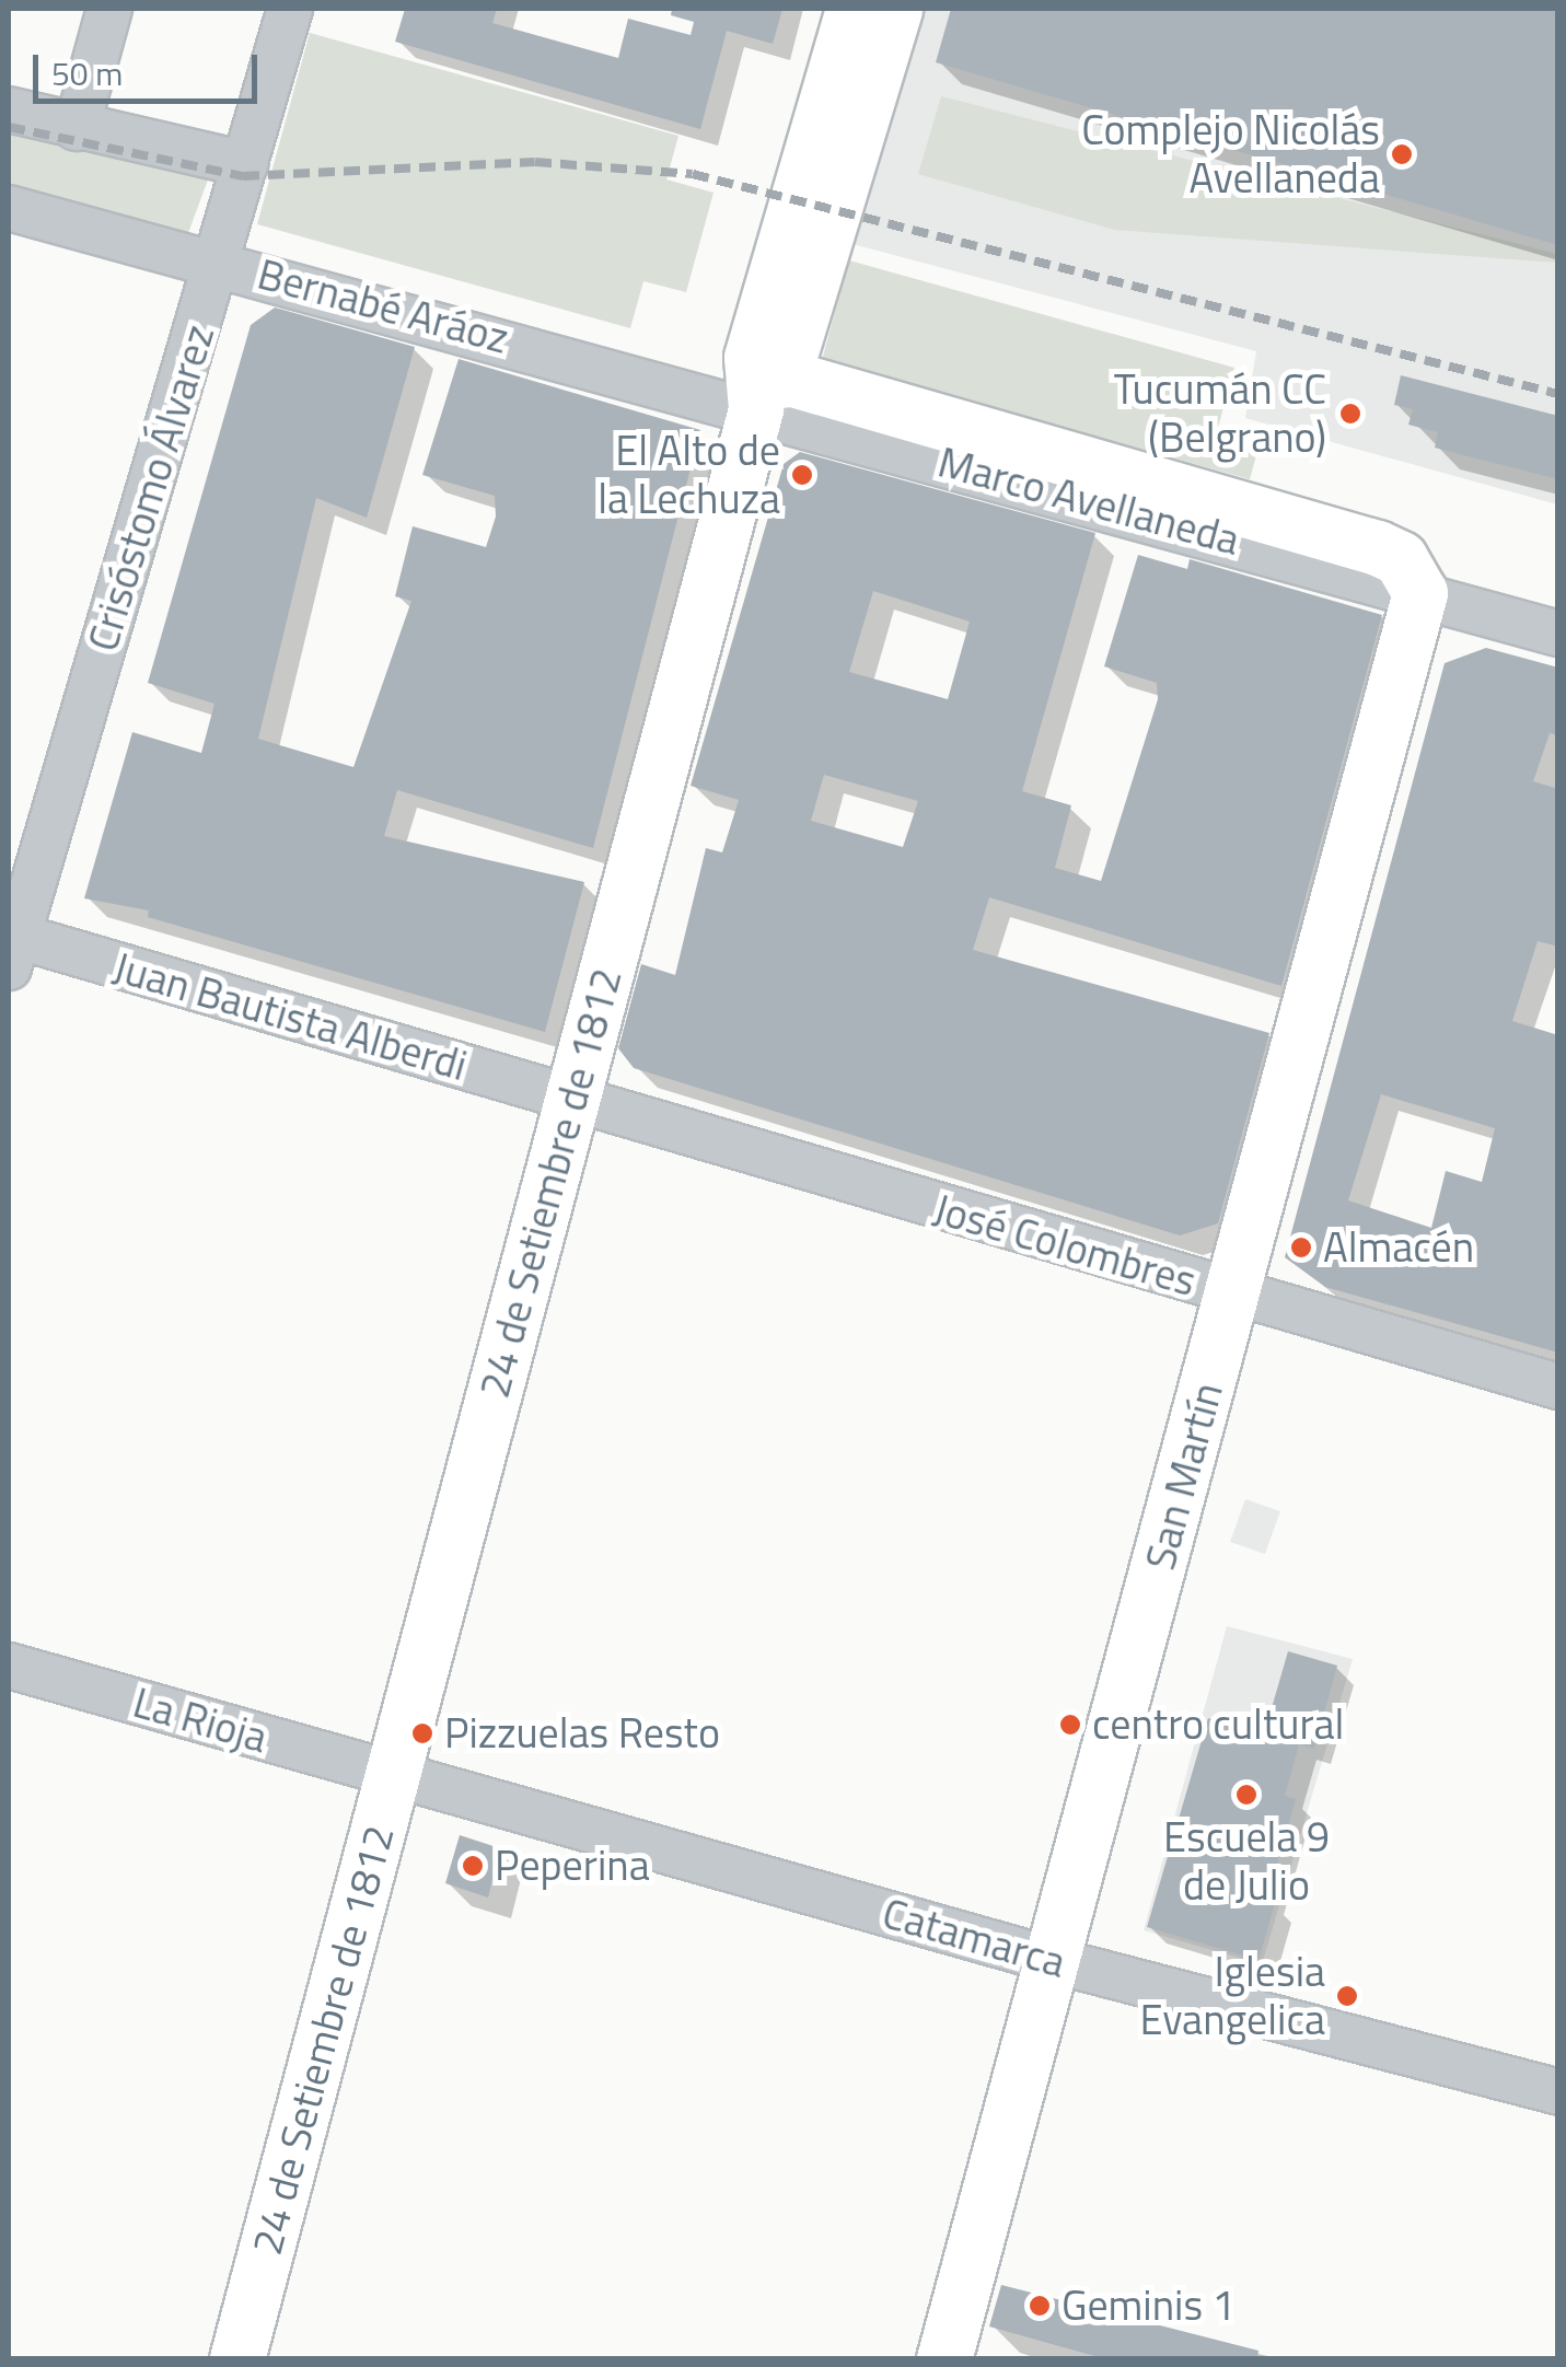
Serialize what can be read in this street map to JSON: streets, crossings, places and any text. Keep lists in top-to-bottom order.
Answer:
{
  "streets": {
    "main road": ["Marco Avellaneda", "24 de Setiembre de 1812", "San Martín"],
    "street": [
      "Bernabé Aráoz",
      "Crisóstomo Álvarez",
      "Juan Bautista Alberdi",
      "José Colombres",
      "La Rioja",
      "Catamarca"
    ]
  },
  "crossings": [
    ["Bernabé Aráoz", "Crisóstomo Álvarez"],
    ["Bernabé Aráoz", "Marco Avellaneda"],
    ["Bernabé Aráoz", "24 de Setiembre de 1812"],
    ["Crisóstomo Álvarez", "Juan Bautista Alberdi"],
    ["Marco Avellaneda", "24 de Setiembre de 1812"],
    ["Marco Avellaneda", "San Martín"],
    ["Juan Bautista Alberdi", "24 de Setiembre de 1812"],
    ["Juan Bautista Alberdi", "José Colombres"],
    ["24 de Setiembre de 1812", "José Colombres"],
    ["24 de Setiembre de 1812", "La Rioja"],
    ["24 de Setiembre de 1812", "Catamarca"],
    ["José Colombres", "San Martín"],
    ["San Martín", "Catamarca"],
    ["La Rioja", "Catamarca"]
  ],
  "places": [
    "Complejo Nicolás Avellaneda",
    "Tucumán CC (Belgrano)",
    "El Alto de la Lechuza",
    "Almacén",
    "centro cultural",
    "Pizzuelas Resto",
    "Escuela 9 de Julio",
    "Peperina",
    "Iglesia Evangelica",
    "Geminis 1"
  ],
  "scale_bar": "50 m"
}
